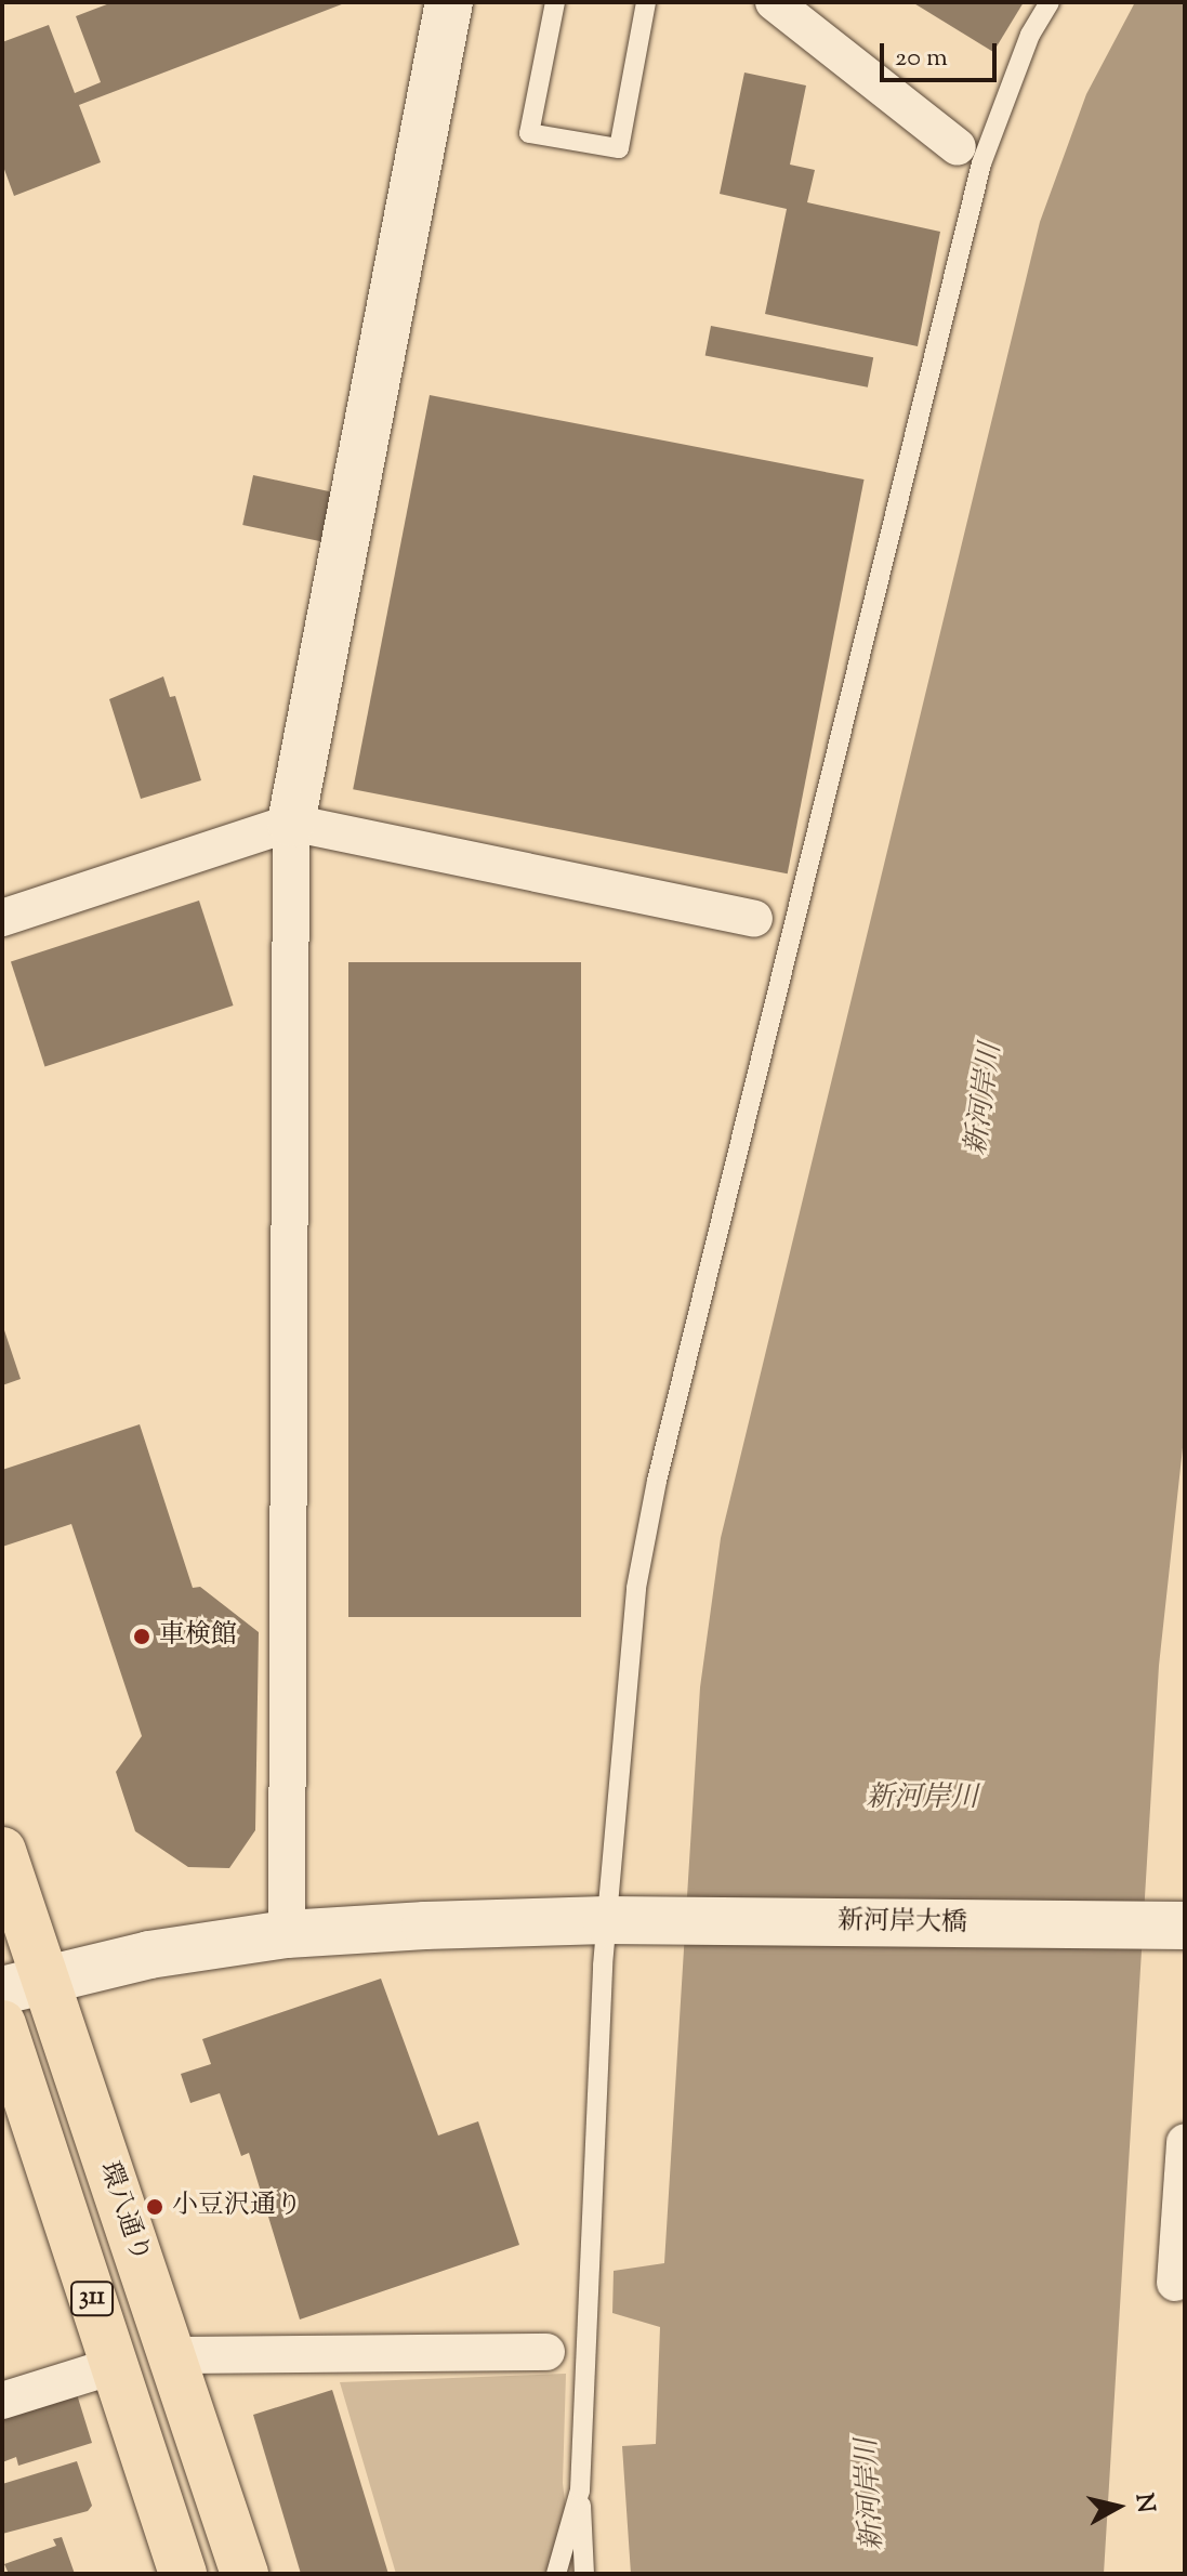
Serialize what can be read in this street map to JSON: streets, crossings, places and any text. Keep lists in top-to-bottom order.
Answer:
{
  "streets": {
    "main road": ["環八通り", "311"],
    "street": ["新河岸大橋"]
  },
  "crossings": [
    ["新河岸大橋", "環八通り"]
  ],
  "water": ["新河岸川"],
  "places": ["車検館", "小豆沢通り"],
  "scale_bar": "20 m",
  "north": "right"
}
